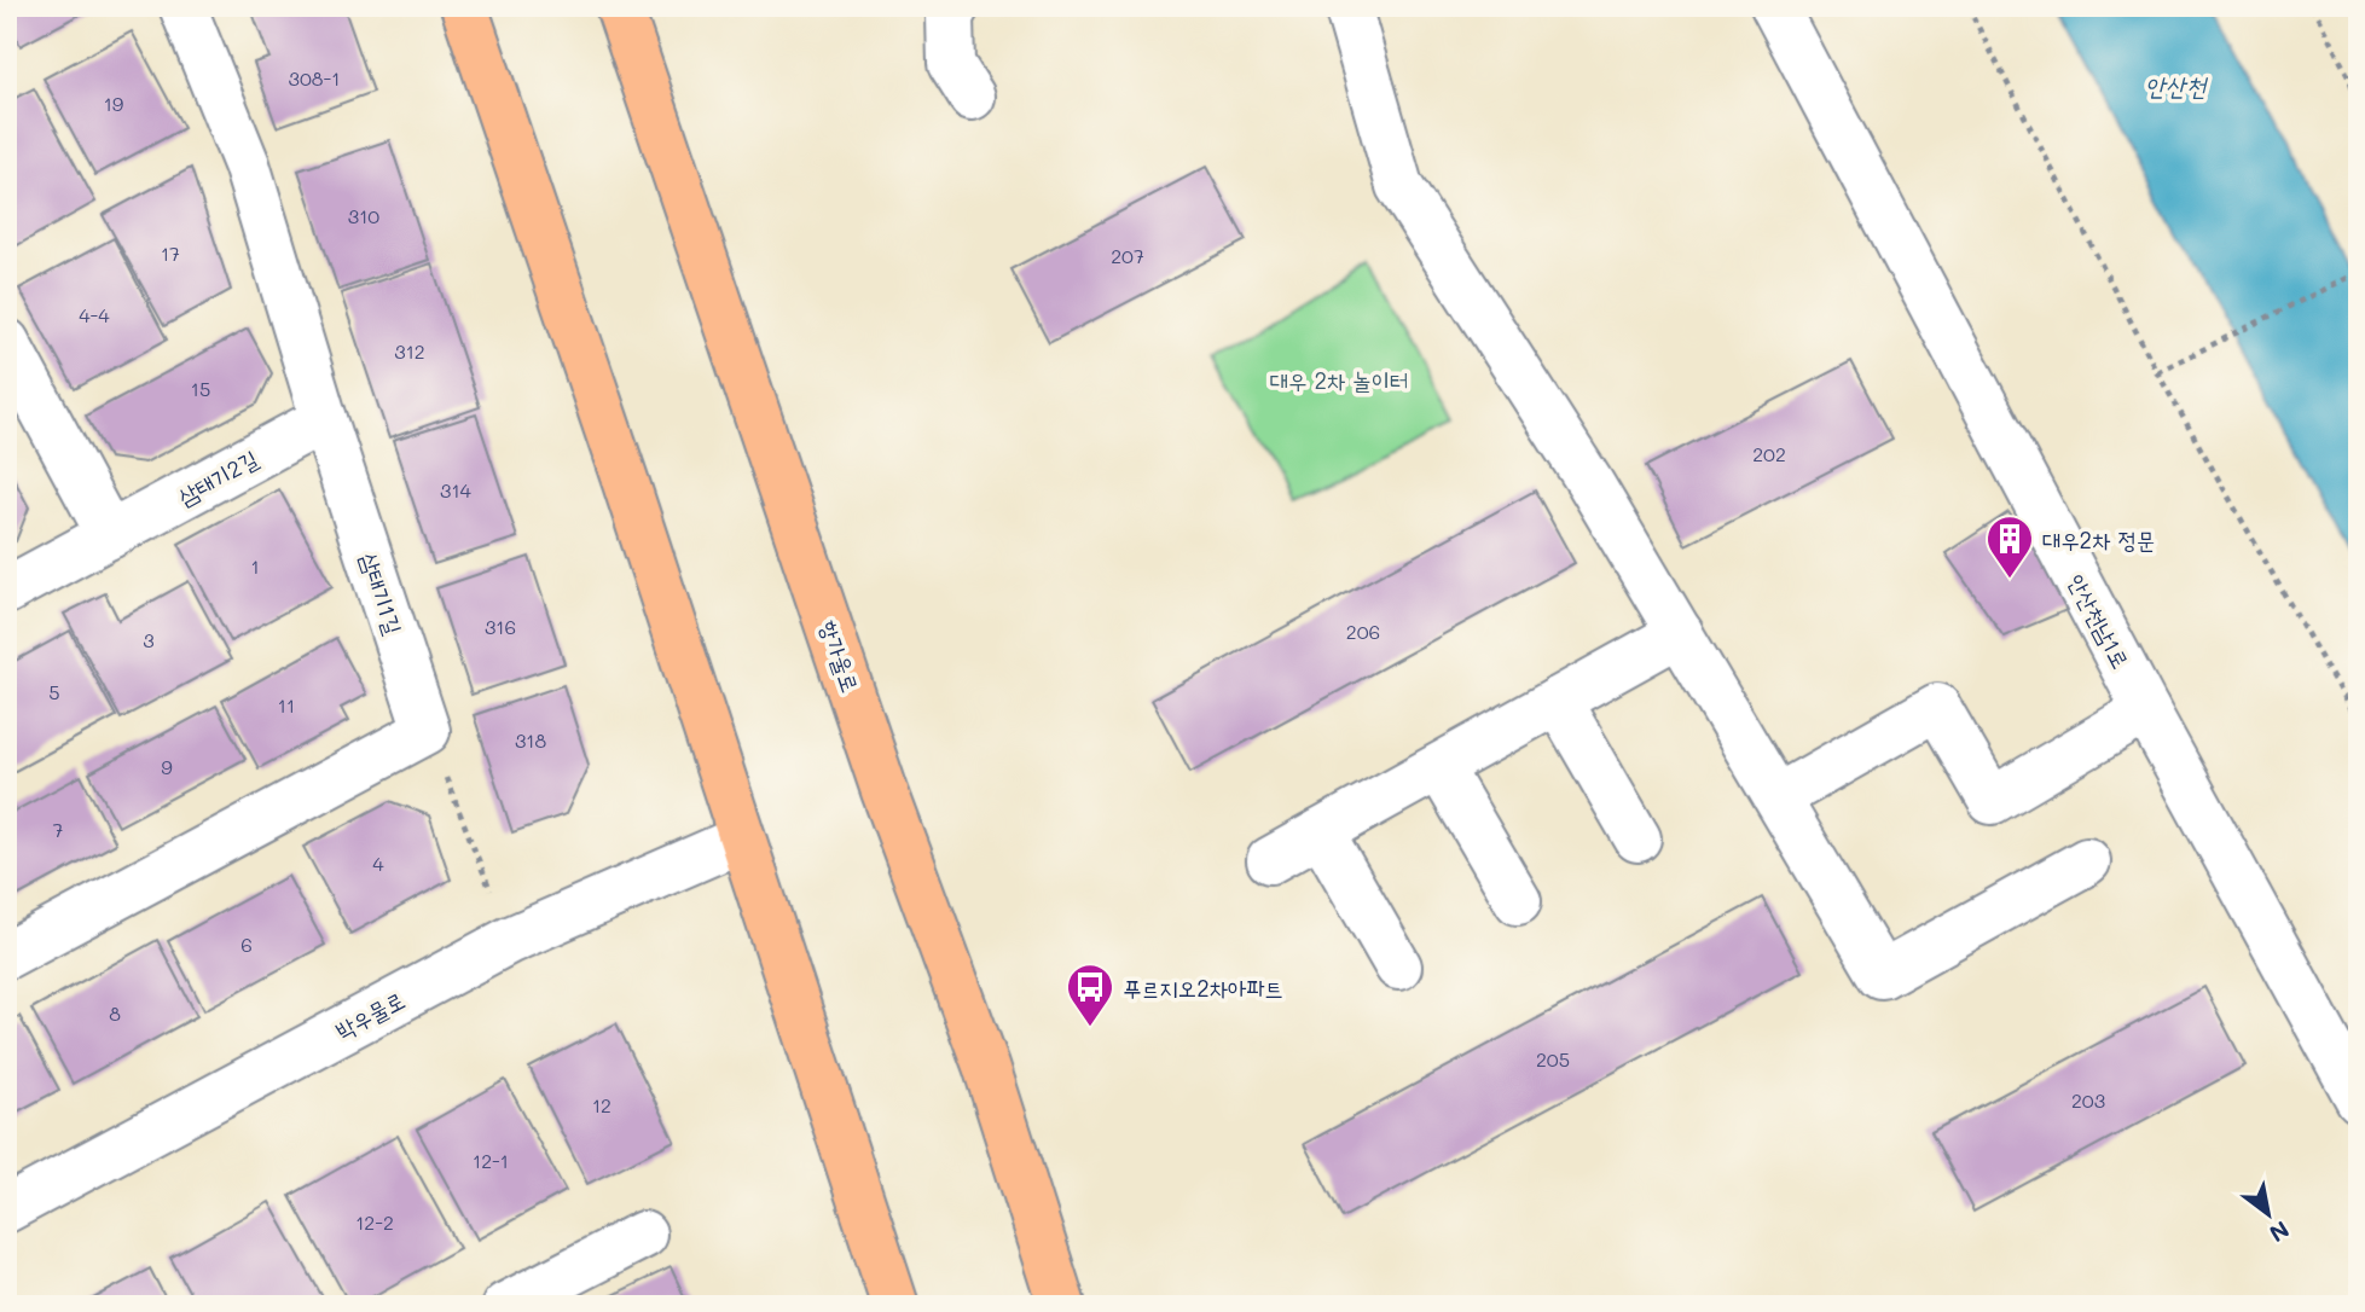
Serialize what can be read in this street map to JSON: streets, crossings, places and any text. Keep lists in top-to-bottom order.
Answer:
{
  "streets": {
    "main road": ["항가울로"],
    "street": [
      "삼태기2길",
      "삼태기1길",
      "안산천남1로",
      "박우물로"
    ]
  },
  "crossings": [
    ["삼태기2길", "삼태기1길"]
  ],
  "water": ["안산천"],
  "parks": ["대우 2차 놀이터"],
  "places": {
    "building": ["대우2차 정문"],
    "bus stop": ["푸르지오2차아파트"]
  },
  "house_numbers": [
    "308-1",
    "19",
    "310",
    "17",
    "207",
    "4-4",
    "312",
    "15",
    "202",
    "314",
    "1",
    "316",
    "206",
    "3",
    "5",
    "11",
    "318",
    "9",
    "7",
    "4",
    "6",
    "8",
    "205",
    "203",
    "12",
    "12-1",
    "12-2"
  ],
  "north": "bottom right"
}
